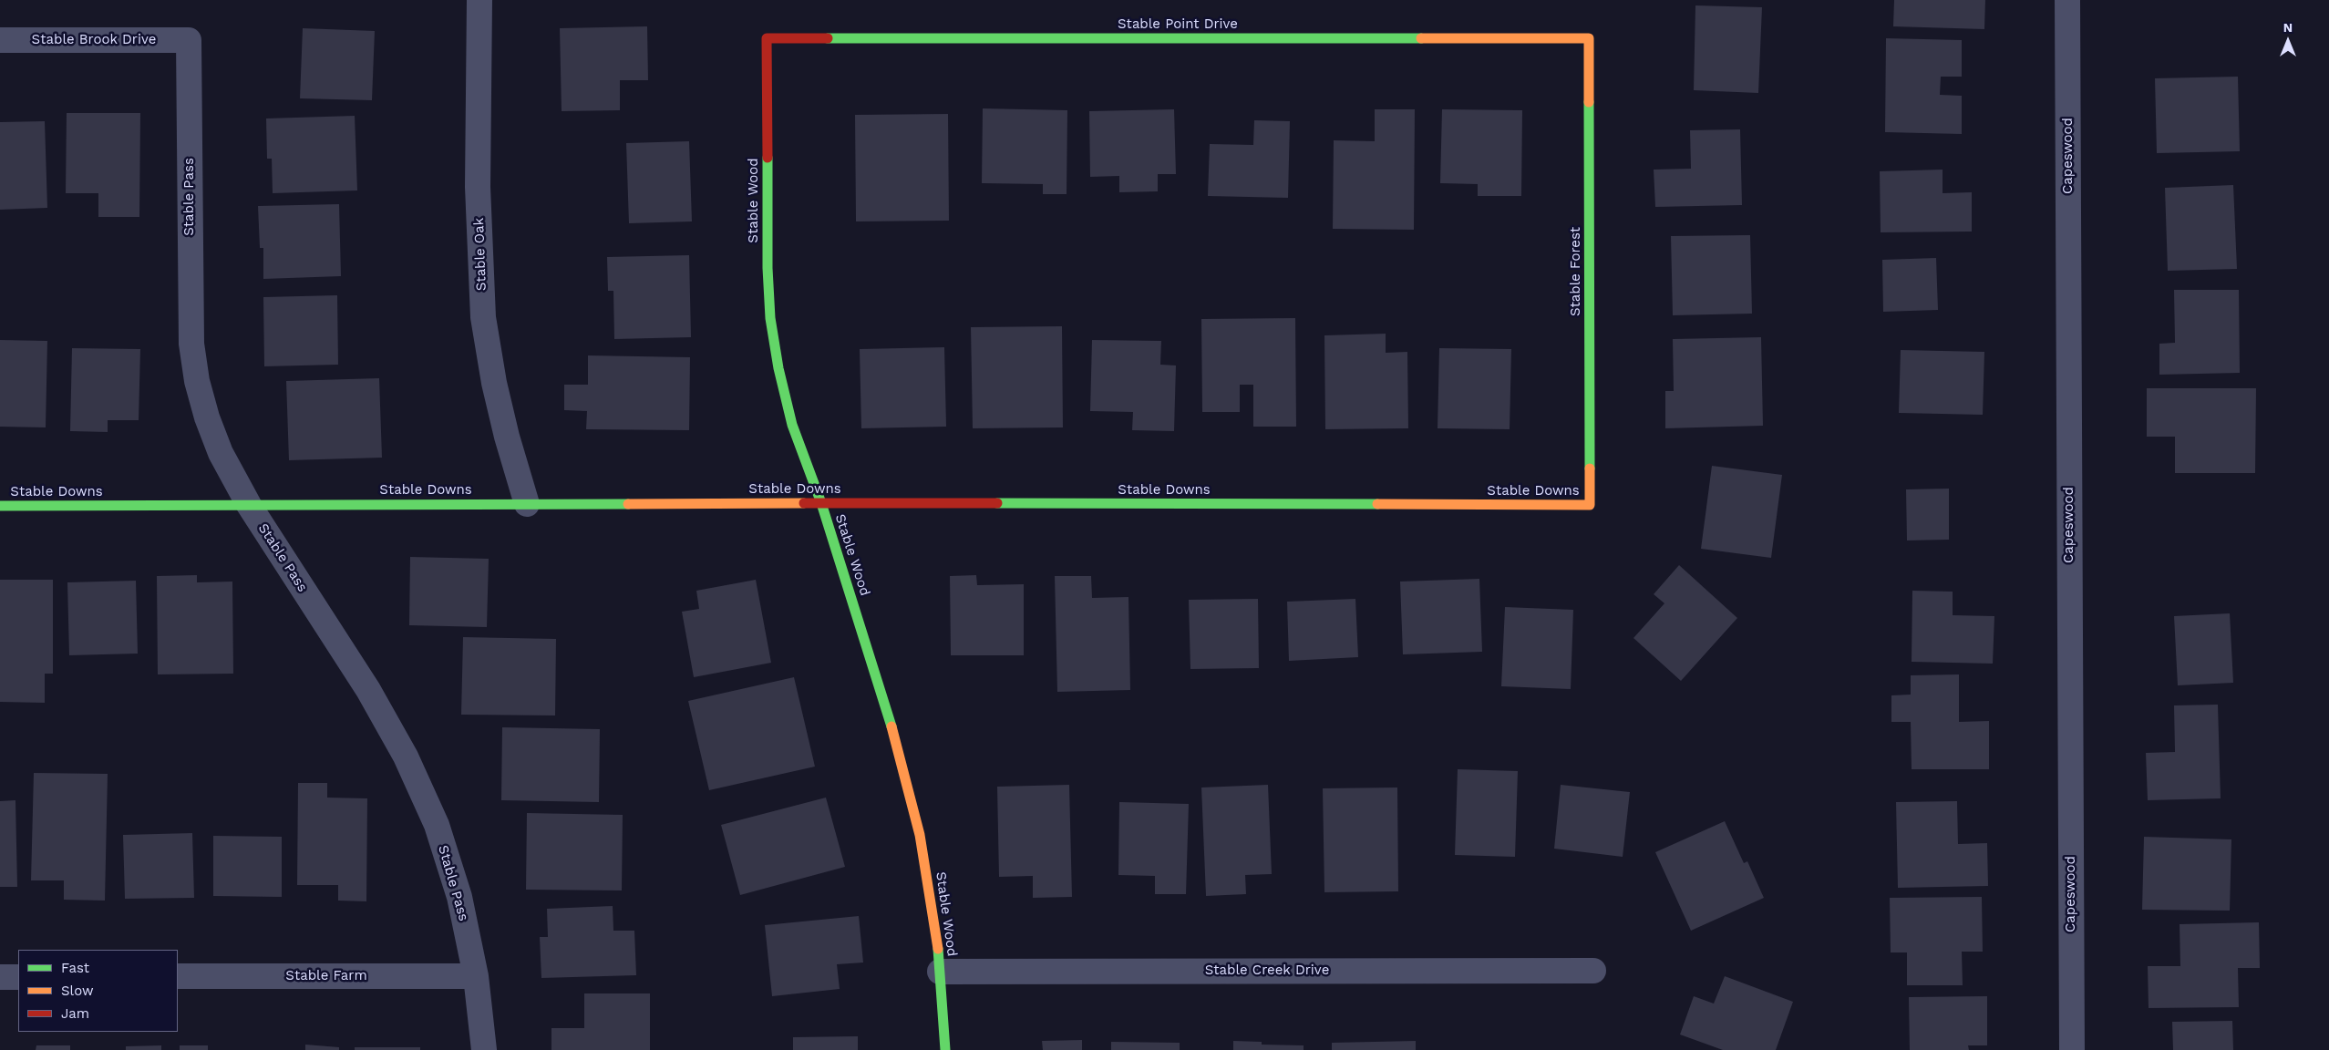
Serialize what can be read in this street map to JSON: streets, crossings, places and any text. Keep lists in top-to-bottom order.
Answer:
{
  "streets": {
    "street": [
      "Stable Point Drive",
      "Stable Brook Drive",
      "Capeswood",
      "Stable Pass",
      "Stable Wood",
      "Stable Oak",
      "Stable Forest",
      "Stable Downs",
      "Stable Creek Drive",
      "Stable Farm"
    ]
  },
  "crossings": [
    ["Stable Point Drive", "Stable Wood"],
    ["Stable Point Drive", "Stable Forest"],
    ["Stable Brook Drive", "Stable Pass"],
    ["Stable Pass", "Stable Downs"],
    ["Stable Pass", "Stable Farm"],
    ["Stable Wood", "Stable Downs"],
    ["Stable Wood", "Stable Creek Drive"],
    ["Stable Oak", "Stable Downs"],
    ["Stable Forest", "Stable Downs"]
  ],
  "legend": ["Fast", "Slow", "Jam"],
  "north": "top"
}
